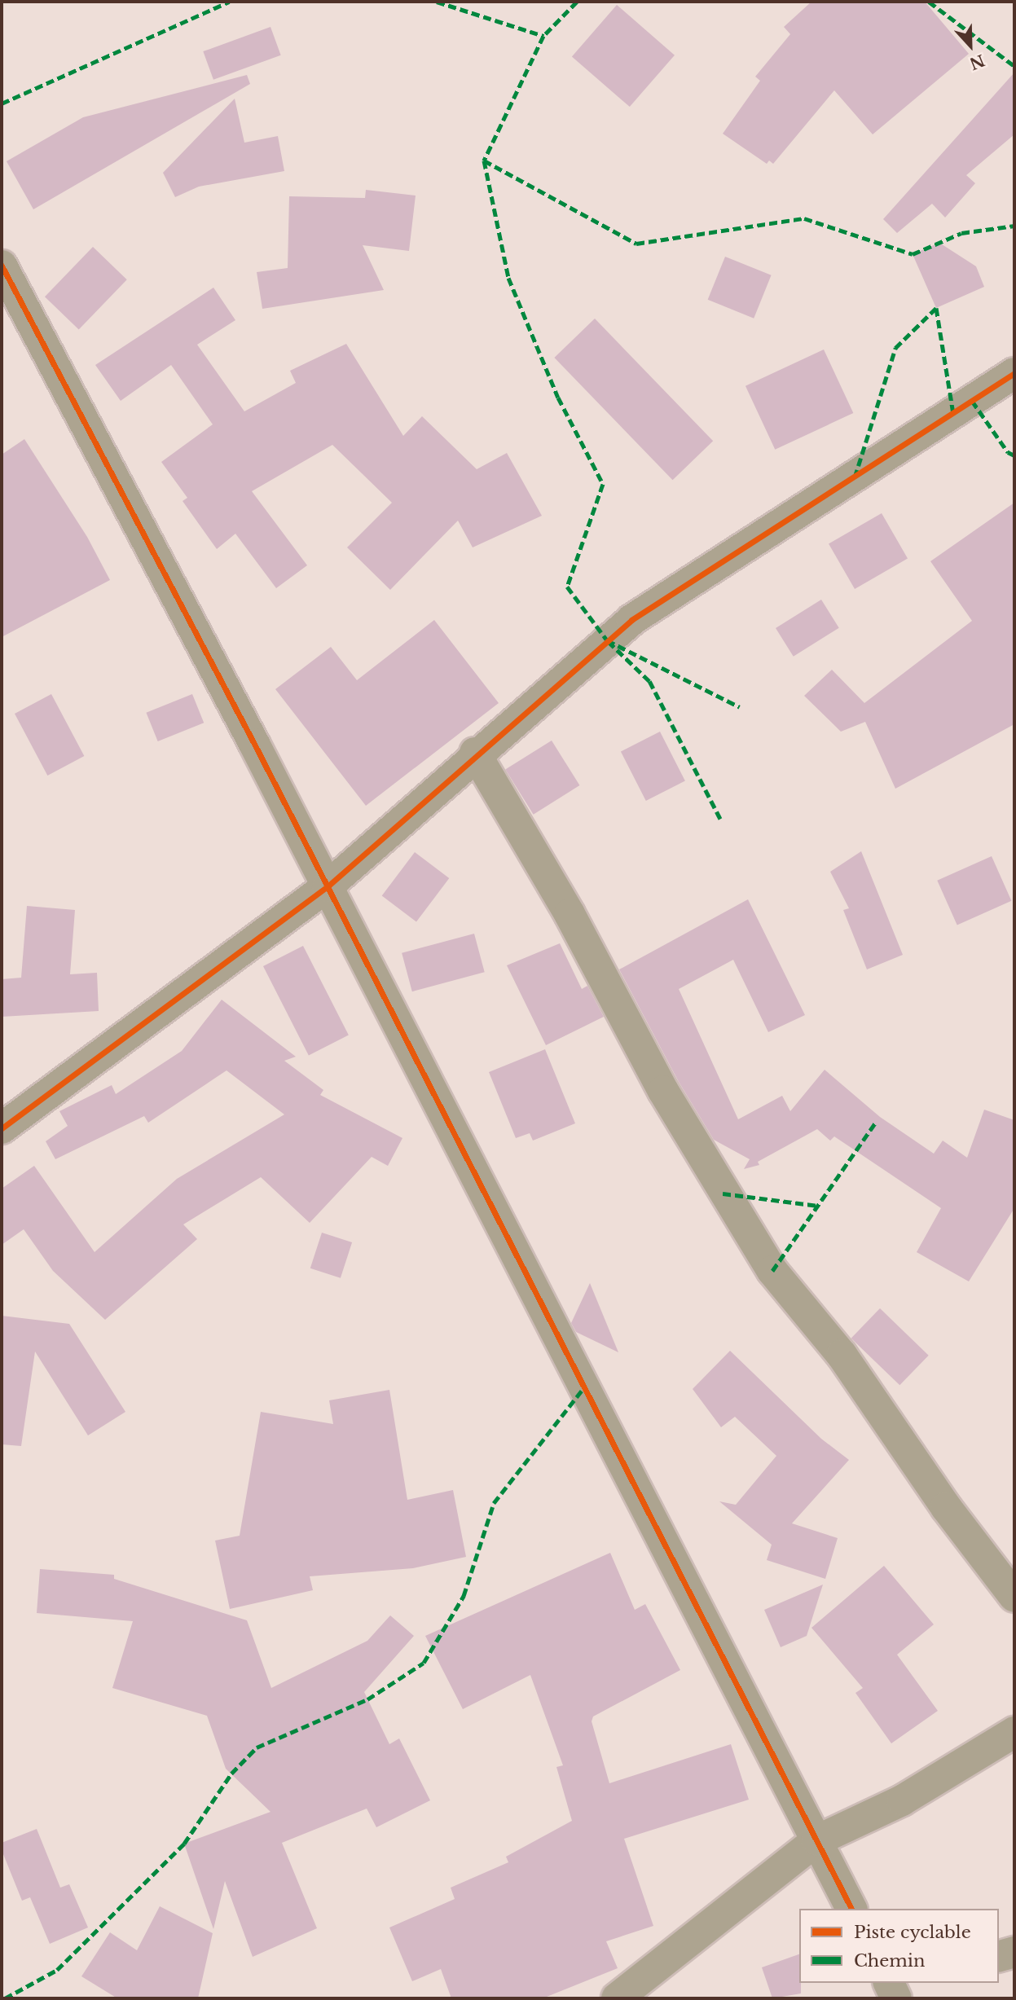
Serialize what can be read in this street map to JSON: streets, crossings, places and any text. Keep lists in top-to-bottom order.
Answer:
{
  "legend": ["Piste cyclable", "Chemin"],
  "north": "bottom"
}
